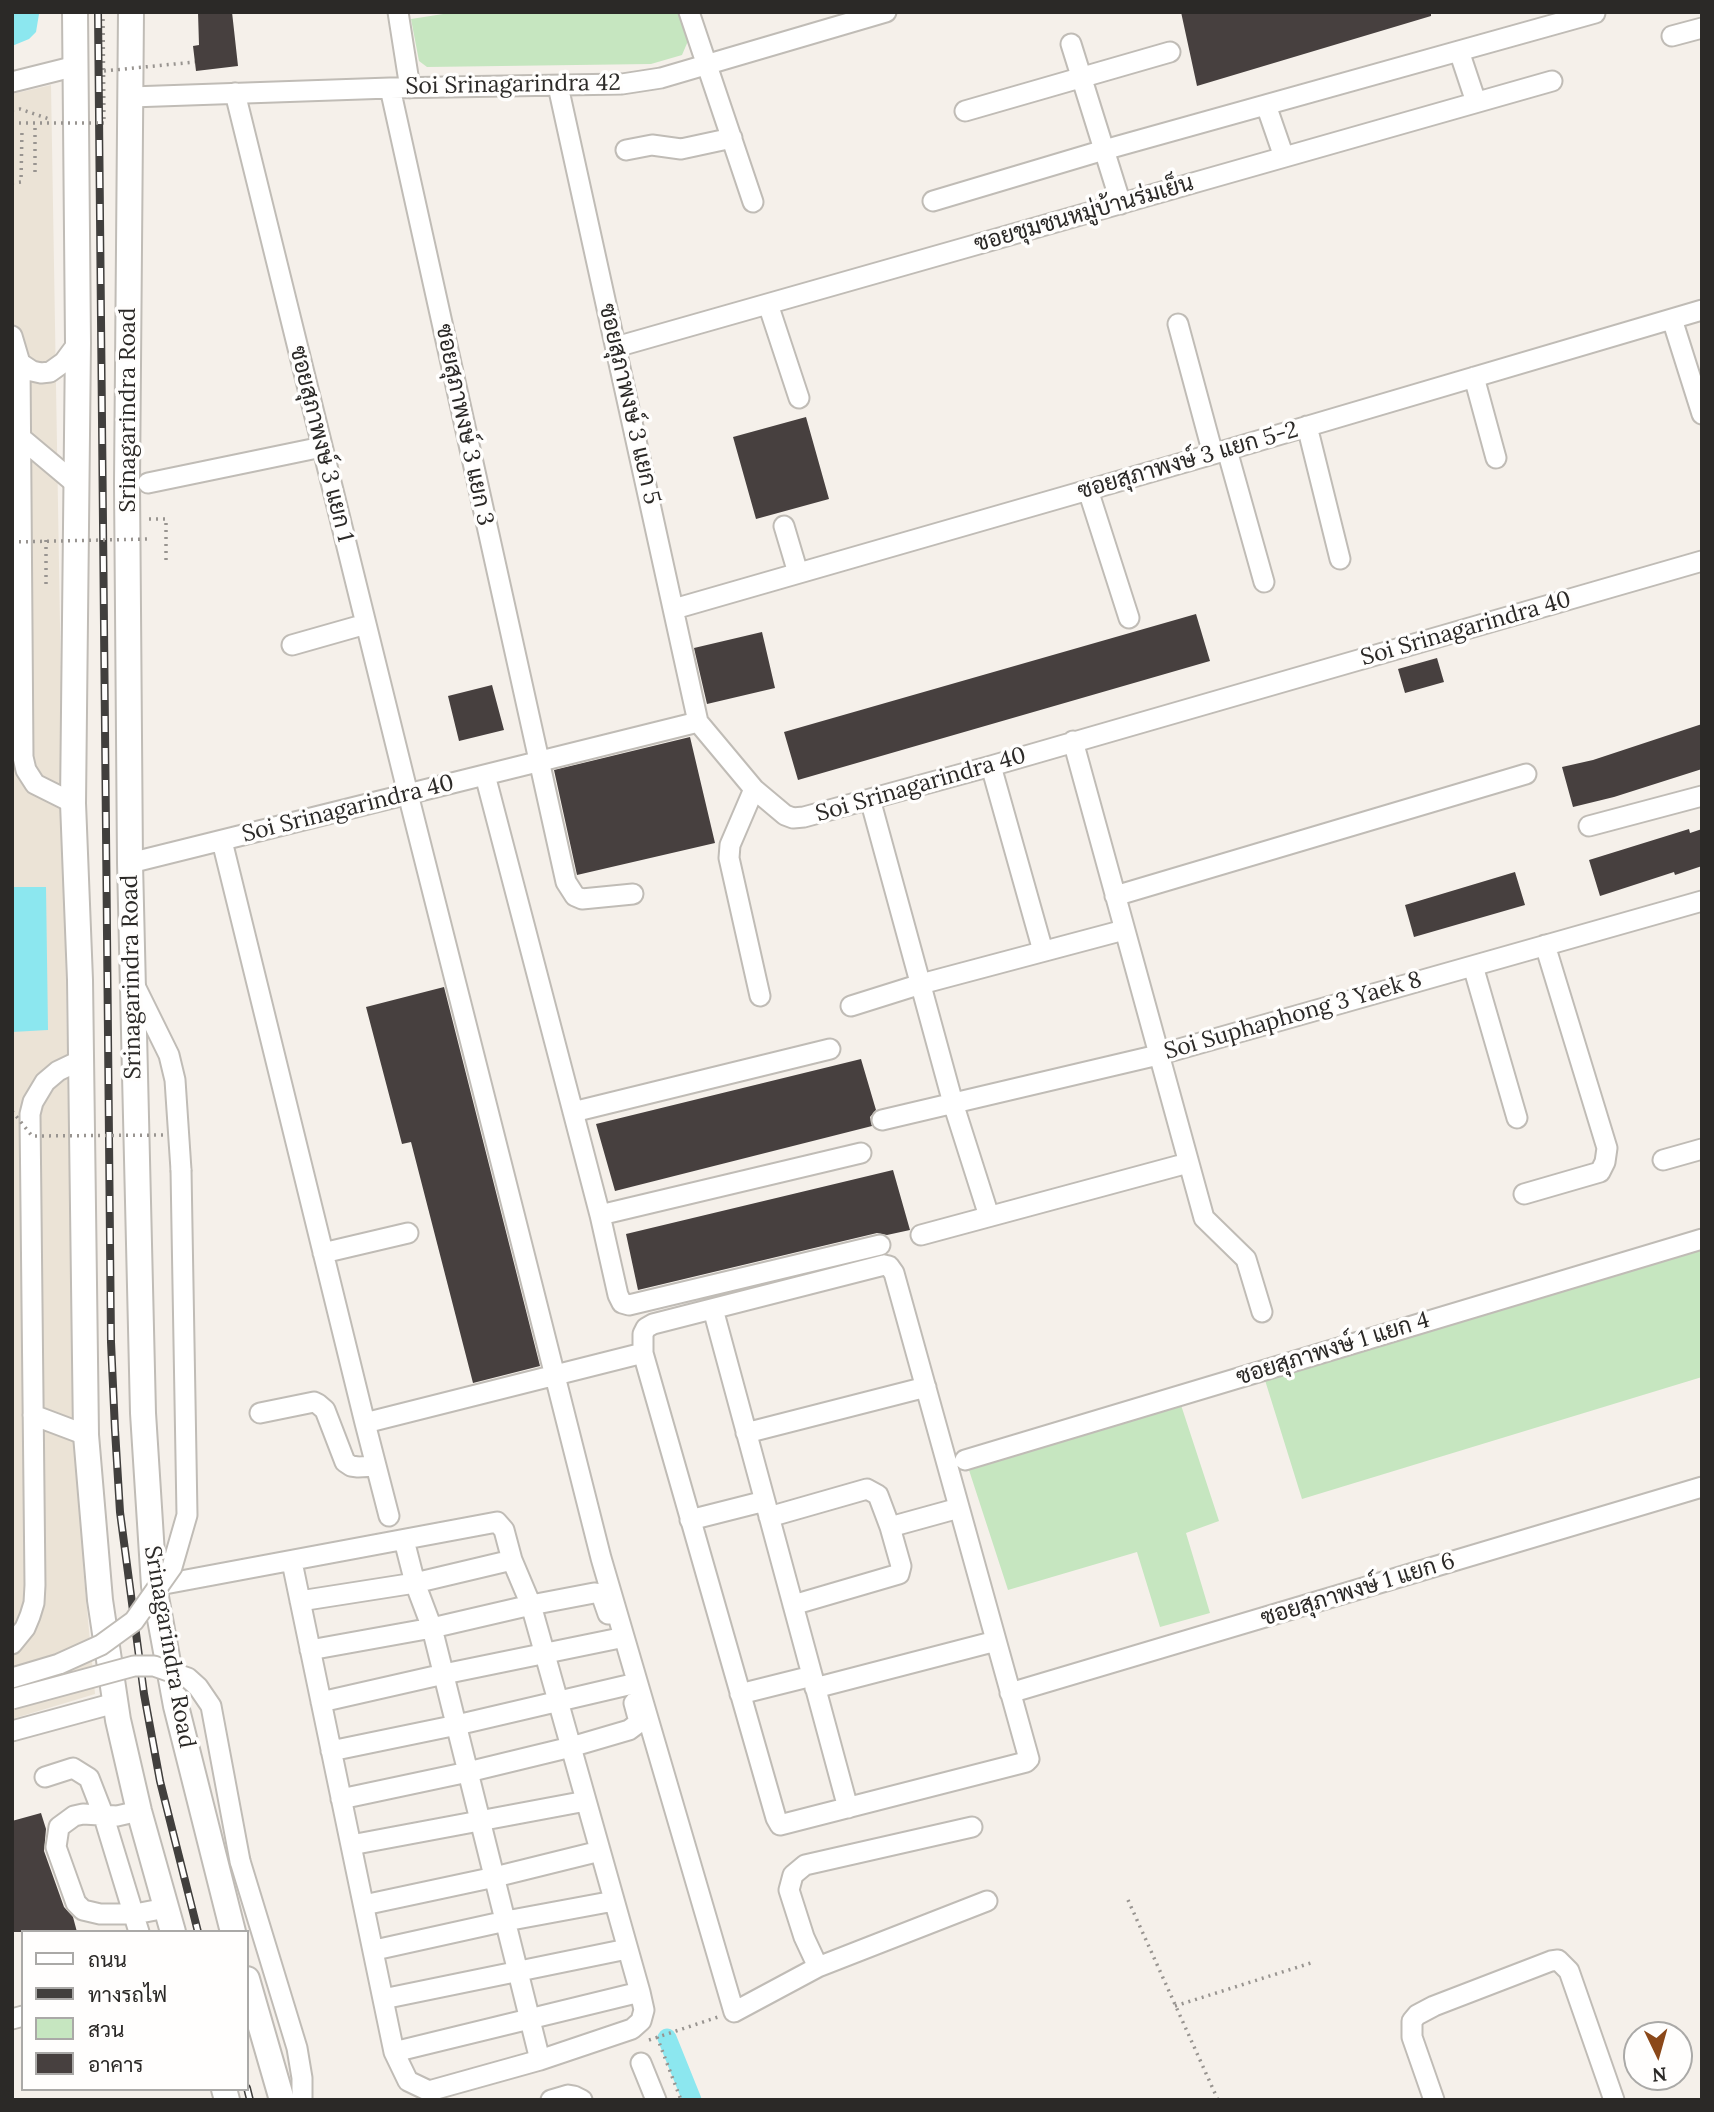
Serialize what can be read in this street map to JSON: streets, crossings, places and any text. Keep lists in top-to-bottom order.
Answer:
{
  "streets": {
    "main road": ["Srinagarindra Road"],
    "street": [
      "Soi Srinagarindra 42",
      "ซอยชุมชนหมู่บ้านร่มเย็น",
      "ซอยสุภาพงษ์ 3 แยก 5",
      "ซอยสุภาพงษ์ 3 แยก 3",
      "ซอยสุภาพงษ์ 3 แยก 1",
      "ซอยสุภาพงษ์ 3 แยก 5-2",
      "Soi Srinagarindra 40",
      "Soi Suphaphong 3 Yaek 8",
      "ซอยสุภาพงษ์ 1 แยก 4",
      "ซอยสุภาพงษ์ 1 แยก 6"
    ]
  },
  "crossings": [
    ["Soi Srinagarindra 42", "ซอยสุภาพงษ์ 3 แยก 5"],
    ["Soi Srinagarindra 42", "Srinagarindra Road"],
    ["Soi Srinagarindra 42", "ซอยสุภาพงษ์ 3 แยก 3"],
    ["Soi Srinagarindra 42", "ซอยสุภาพงษ์ 3 แยก 1"],
    ["ซอยชุมชนหมู่บ้านร่มเย็น", "ซอยสุภาพงษ์ 3 แยก 5"],
    ["ซอยสุภาพงษ์ 3 แยก 5", "ซอยสุภาพงษ์ 3 แยก 5-2"],
    ["ซอยสุภาพงษ์ 3 แยก 5", "Soi Srinagarindra 40"],
    ["Srinagarindra Road", "Soi Srinagarindra 40"],
    ["ซอยสุภาพงษ์ 3 แยก 3", "Soi Srinagarindra 40"],
    ["ซอยสุภาพงษ์ 3 แยก 1", "Soi Srinagarindra 40"]
  ],
  "legend": [
    "ถนน",
    "ทางรถไฟ",
    "สวน",
    "อาคาร"
  ],
  "north": "bottom"
}
